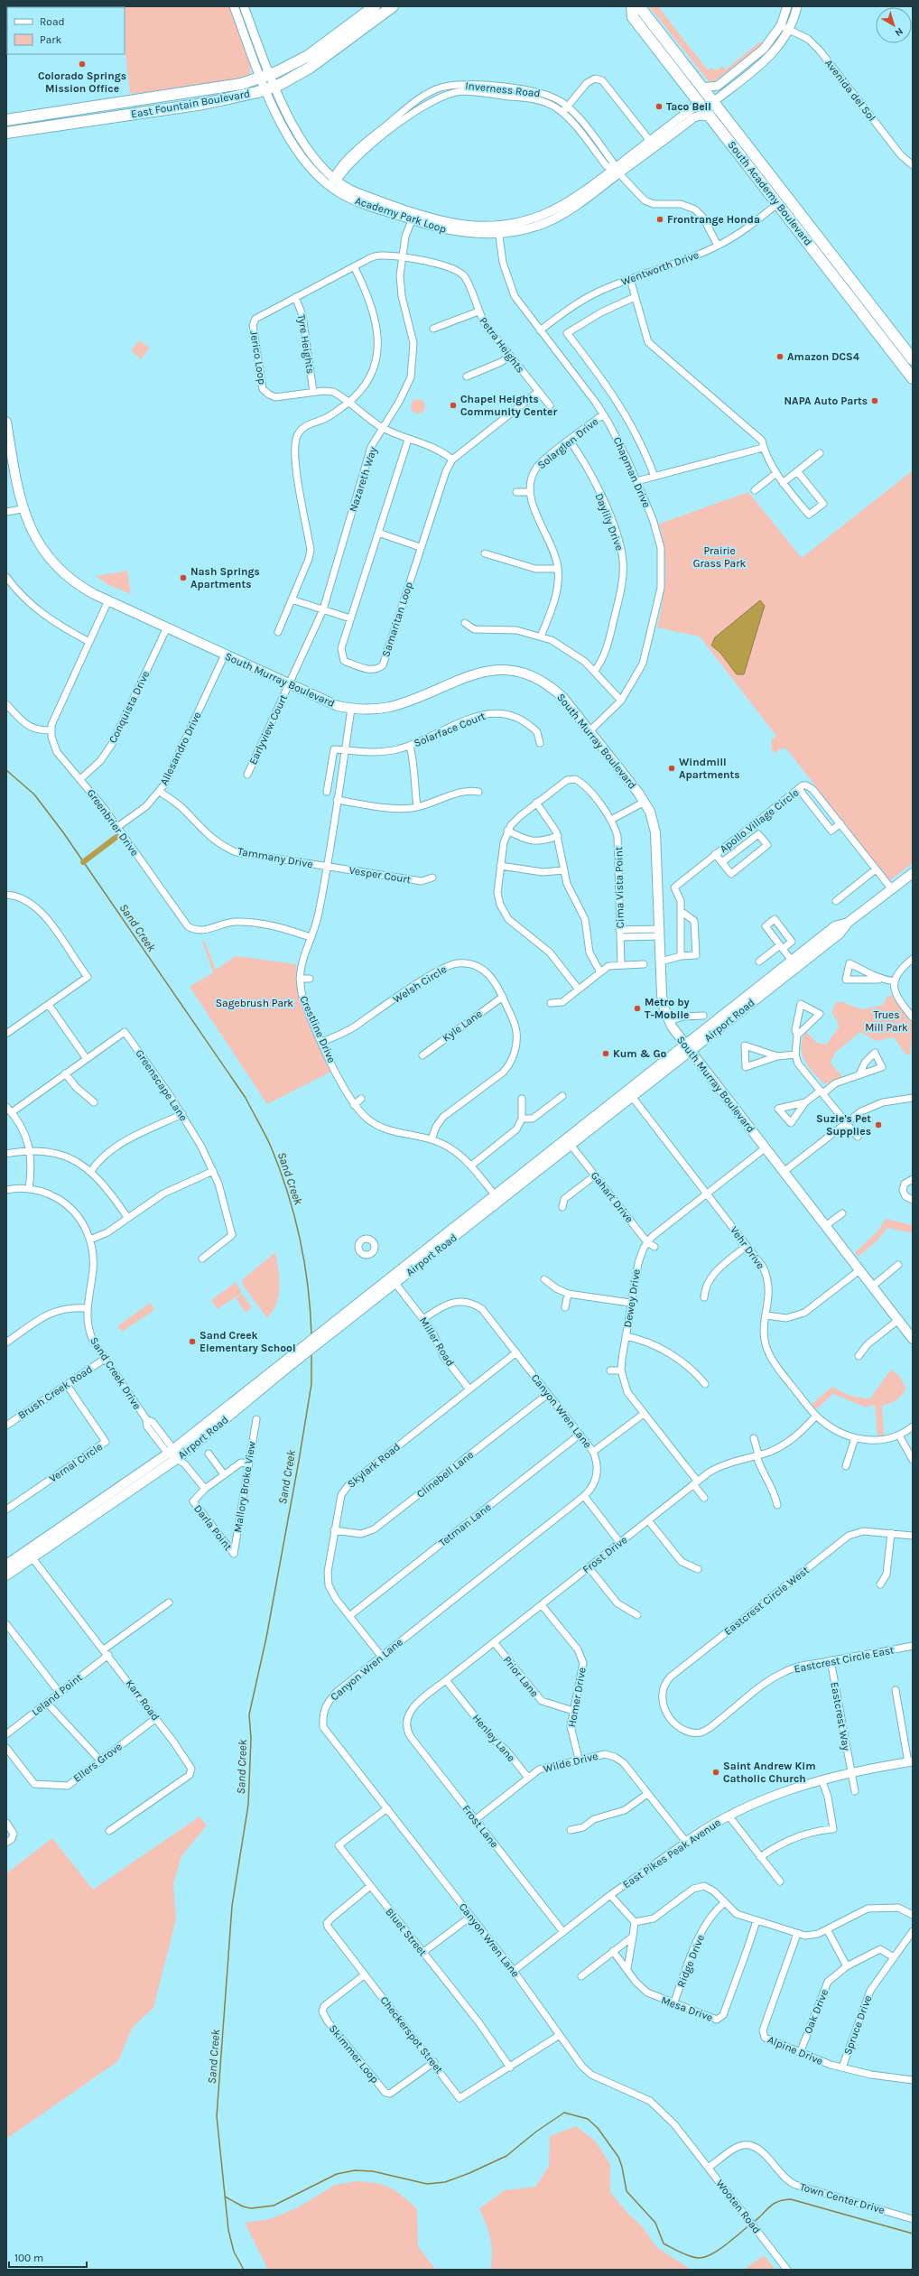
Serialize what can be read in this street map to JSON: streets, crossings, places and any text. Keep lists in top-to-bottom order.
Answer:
{
  "streets": {
    "highway": ["East Fountain Boulevard", "South Academy Boulevard"],
    "main road": ["South Murray Boulevard", "Airport Road"],
    "street": [
      "Inverness Road",
      "Avenida del Sol",
      "Academy Park Loop",
      "Wentworth Drive",
      "Tyre Heights",
      "Petra Heights",
      "Jerico Loop",
      "Solarglen Drive",
      "Chapman Drive",
      "Nazareth Way",
      "Daylily Drive",
      "Samaritan Loop",
      "Conquista Drive",
      "Earlyview Court",
      "Solarface Court",
      "Allesandro Drive",
      "Apollo Village Circle",
      "Greenbrier Drive",
      "Tammany Drive",
      "Vesper Court",
      "Cima Vista Point",
      "Welsh Circle",
      "Kyle Lane",
      "Crestline Drive",
      "Greenscape Lane",
      "Gahart Drive",
      "Vehr Drive",
      "Dewey Drive",
      "Miller Road",
      "Sand Creek Drive",
      "Brush Creek Road",
      "Canyon Wren Lane",
      "Vernal Circle",
      "Skylark Road",
      "Clinebell Lane",
      "Mallory Broke View",
      "Tetman Lane",
      "Darla Point",
      "Frost Drive",
      "Eastcrest Circle West",
      "Eastcrest Circle East",
      "Prior Lane",
      "Leland Point",
      "Homer Drive",
      "Karr Road",
      "Eastcrest Way",
      "Henley Lane",
      "Ellers Grove",
      "Wilde Drive",
      "Frost Lane",
      "East Pikes Peak Avenue",
      "Bluet Street",
      "Ridge Drive",
      "Mesa Drive",
      "Oak Drive",
      "Spruce Drive",
      "Checkerspot Street",
      "Alpine Drive",
      "Skimmer Loop",
      "Town Center Drive",
      "Wooten Road"
    ]
  },
  "crossings": [
    ["Inverness Road", "Academy Park Loop"],
    ["East Fountain Boulevard", "Academy Park Loop"],
    ["South Academy Boulevard", "Academy Park Loop"],
    ["South Academy Boulevard", "Wentworth Drive"],
    ["Academy Park Loop", "Chapman Drive"],
    ["Academy Park Loop", "Nazareth Way"],
    ["Wentworth Drive", "Chapman Drive"],
    ["Tyre Heights", "Jerico Loop"],
    ["Petra Heights", "Jerico Loop"],
    ["Petra Heights", "Nazareth Way"],
    ["Petra Heights", "Samaritan Loop"],
    ["Jerico Loop", "Nazareth Way"],
    ["Jerico Loop", "Samaritan Loop"],
    ["Solarglen Drive", "Chapman Drive"],
    ["Solarglen Drive", "Daylily Drive"],
    ["Chapman Drive", "South Murray Boulevard"],
    ["Nazareth Way", "South Murray Boulevard"],
    ["Nazareth Way", "Earlyview Court"],
    ["South Murray Boulevard", "Conquista Drive"],
    ["South Murray Boulevard", "Earlyview Court"],
    ["South Murray Boulevard", "Allesandro Drive"],
    ["South Murray Boulevard", "Airport Road"],
    ["South Murray Boulevard", "Crestline Drive"],
    ["South Murray Boulevard", "Dewey Drive"],
    ["Conquista Drive", "Greenbrier Drive"],
    ["Solarface Court", "Crestline Drive"],
    ["Allesandro Drive", "Greenbrier Drive"],
    ["Allesandro Drive", "Tammany Drive"],
    ["Apollo Village Circle", "Airport Road"],
    ["Tammany Drive", "Vesper Court"],
    ["Tammany Drive", "Crestline Drive"],
    ["Vesper Court", "Crestline Drive"],
    ["Welsh Circle", "Kyle Lane"],
    ["Welsh Circle", "Crestline Drive"],
    ["Airport Road", "Crestline Drive"],
    ["Airport Road", "Gahart Drive"],
    ["Airport Road", "Vehr Drive"],
    ["Airport Road", "Miller Road"],
    ["Airport Road", "Sand Creek Drive"],
    ["Airport Road", "Karr Road"],
    ["Gahart Drive", "Dewey Drive"],
    ["Vehr Drive", "Dewey Drive"],
    ["Vehr Drive", "Frost Drive"],
    ["Dewey Drive", "Frost Drive"],
    ["Miller Road", "Canyon Wren Lane"],
    ["Miller Road", "Skylark Road"],
    ["Sand Creek Drive", "Brush Creek Road"],
    ["Sand Creek Drive", "Darla Point"],
    ["Brush Creek Road", "Vernal Circle"],
    ["Canyon Wren Lane", "Skylark Road"],
    ["Canyon Wren Lane", "Clinebell Lane"],
    ["Canyon Wren Lane", "Tetman Lane"],
    ["Canyon Wren Lane", "East Pikes Peak Avenue"],
    ["Canyon Wren Lane", "Bluet Street"],
    ["Canyon Wren Lane", "Checkerspot Street"],
    ["Canyon Wren Lane", "Wooten Road"],
    ["Skylark Road", "Clinebell Lane"],
    ["Skylark Road", "Tetman Lane"],
    ["Mallory Broke View", "Darla Point"],
    ["Frost Drive", "Prior Lane"],
    ["Frost Drive", "Homer Drive"],
    ["Frost Drive", "Henley Lane"],
    ["Frost Drive", "Frost Lane"],
    ["Eastcrest Circle West", "Eastcrest Circle East"],
    ["Eastcrest Circle East", "Eastcrest Way"],
    ["Prior Lane", "Homer Drive"],
    ["Leland Point", "Karr Road"],
    ["Homer Drive", "Wilde Drive"],
    ["Karr Road", "Ellers Grove"],
    ["Eastcrest Way", "East Pikes Peak Avenue"],
    ["Henley Lane", "Wilde Drive"],
    ["Wilde Drive", "Frost Lane"],
    ["Wilde Drive", "East Pikes Peak Avenue"],
    ["Frost Lane", "East Pikes Peak Avenue"],
    ["Bluet Street", "Checkerspot Street"],
    ["Ridge Drive", "Mesa Drive"],
    ["Oak Drive", "Spruce Drive"],
    ["Oak Drive", "Alpine Drive"],
    ["Spruce Drive", "Alpine Drive"],
    ["Checkerspot Street", "Skimmer Loop"],
    ["Town Center Drive", "Wooten Road"]
  ],
  "water": ["Sand Creek"],
  "parks": ["Prairie Grass Park", "Sagebrush Park", "Trues Mill Park"],
  "places": [
    "Colorado Springs Mission Office",
    "Taco Bell",
    "Frontrange Honda",
    "Amazon DCS4",
    "NAPA Auto Parts",
    "Chapel Heights Community Center",
    "Nash Springs Apartments",
    "Windmill Apartments",
    "Metro by T-Mobile",
    "Kum & Go",
    "Suzie's Pet Supplies",
    "Sand Creek Elementary School",
    "Saint Andrew Kim Catholic Church"
  ],
  "legend": ["Road", "Park"],
  "scale_bar": "100 m",
  "north": "bottom right"
}
